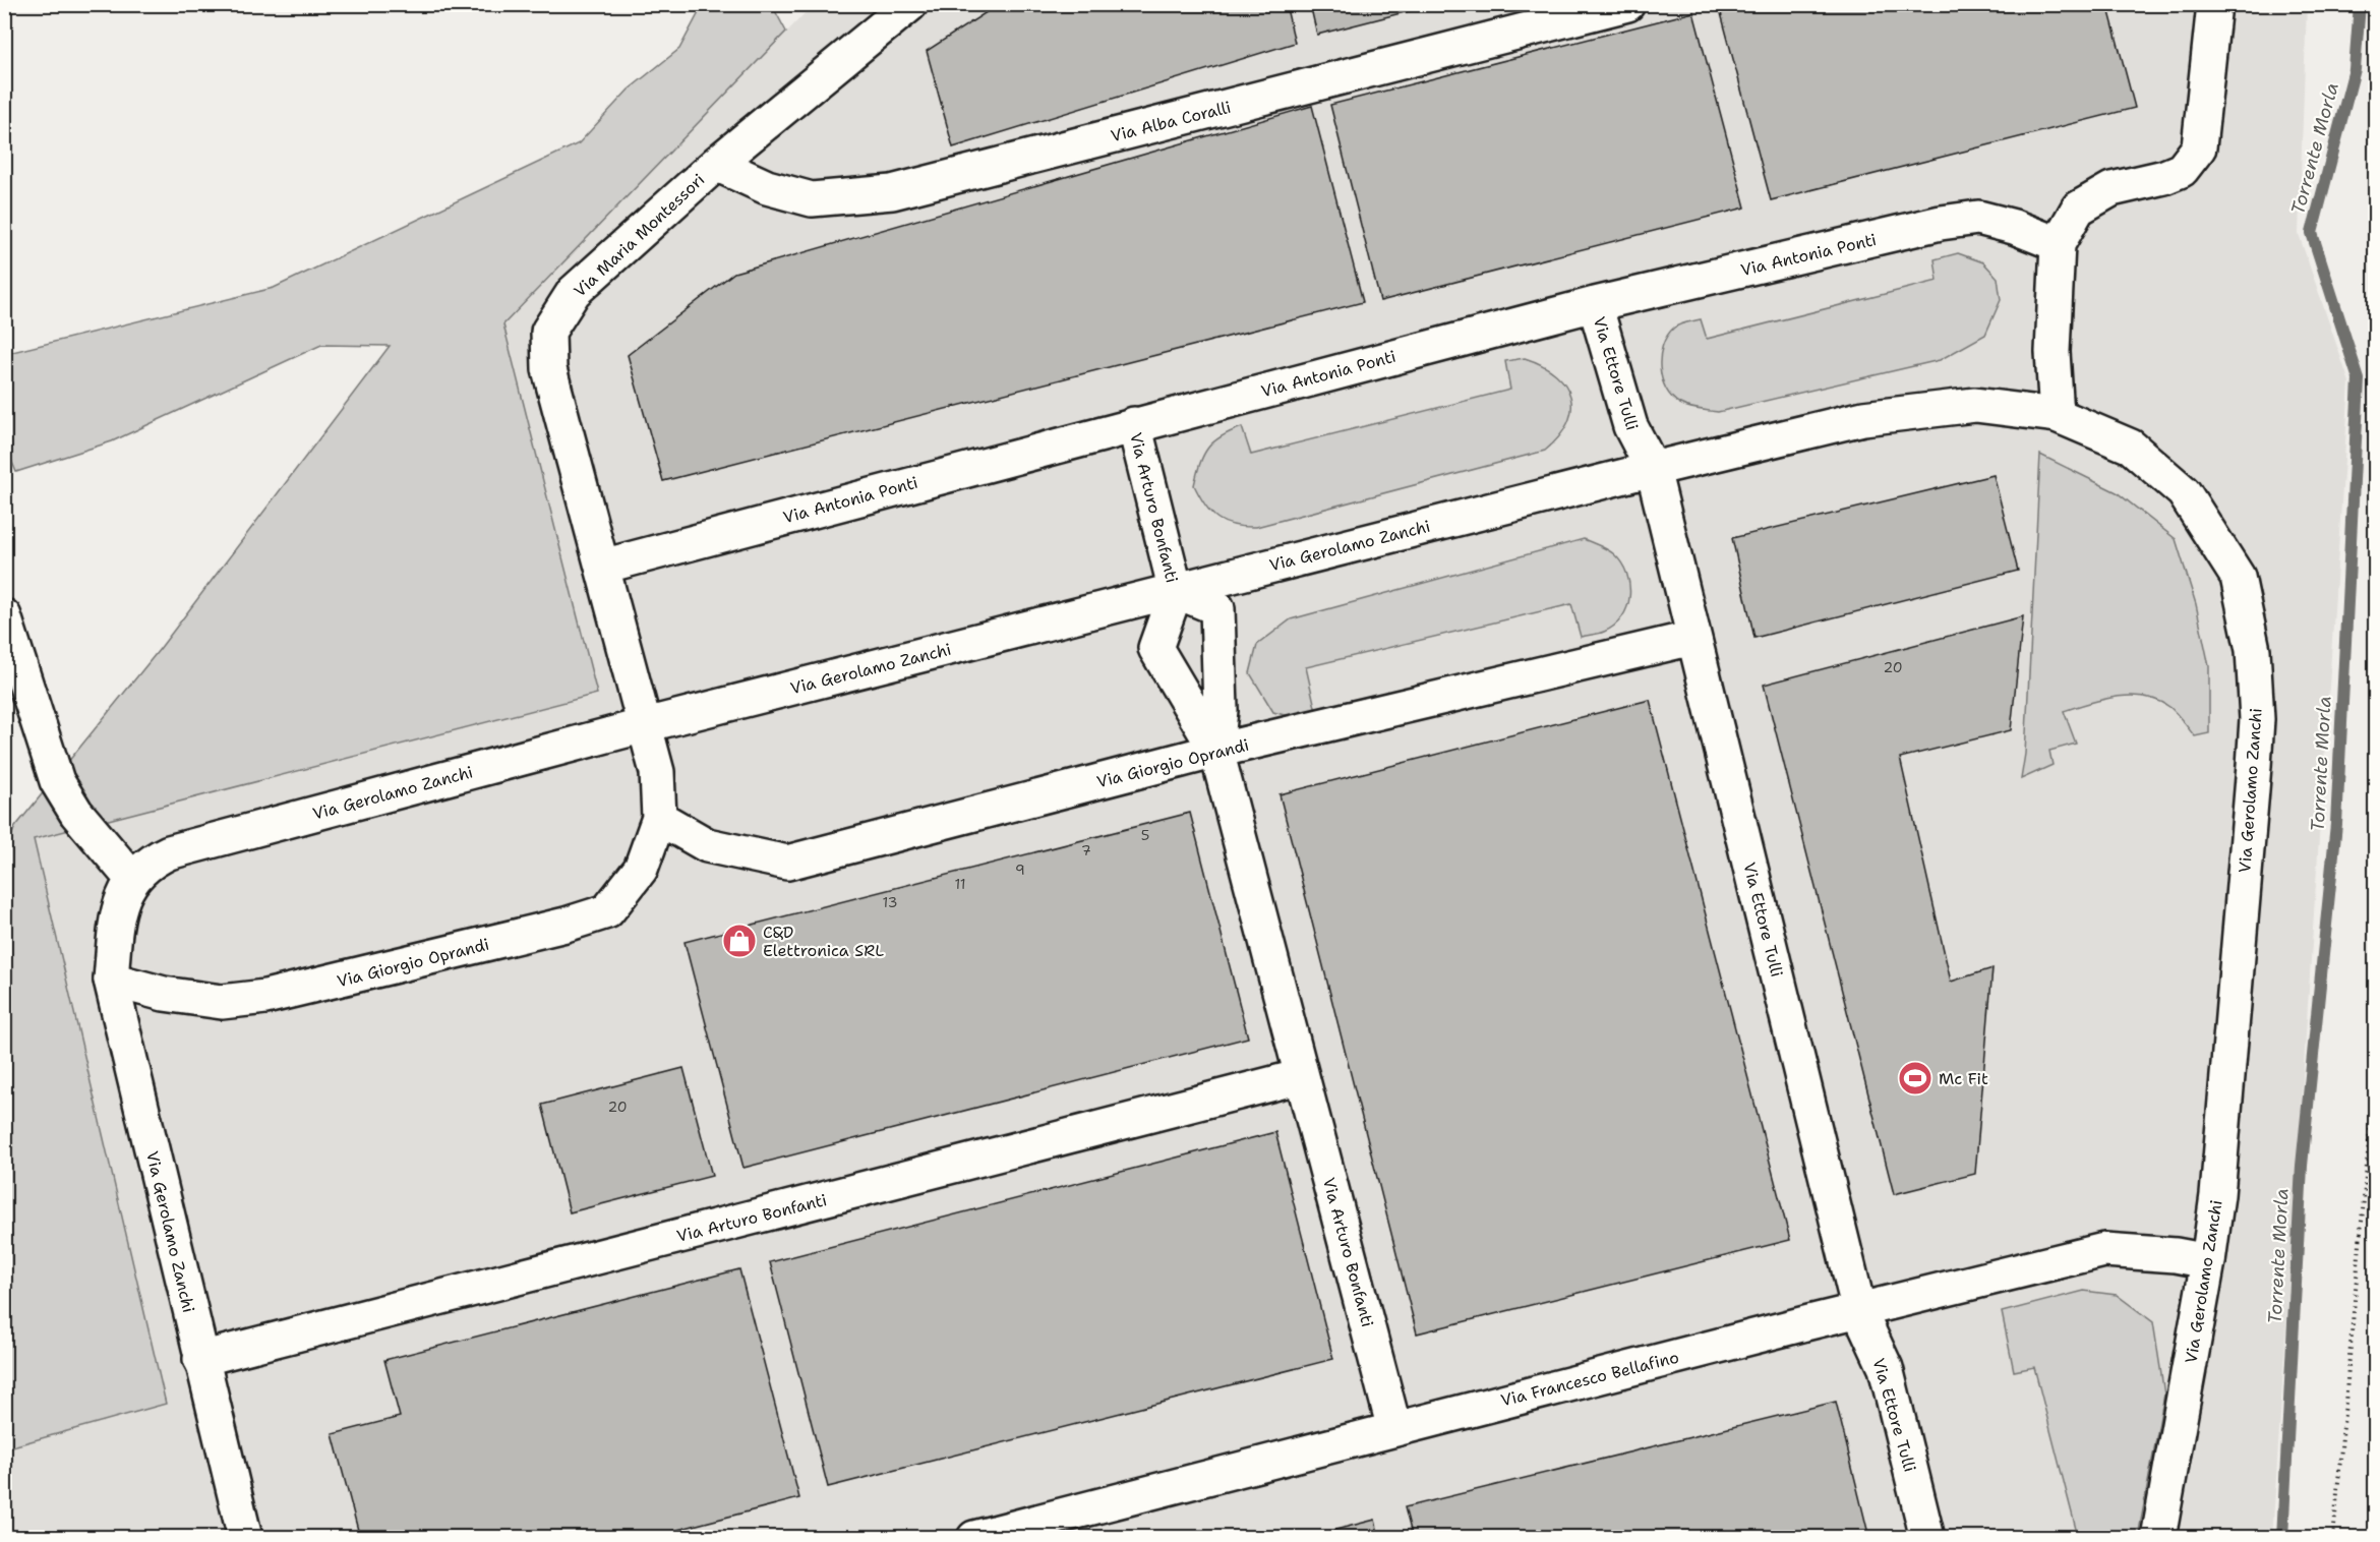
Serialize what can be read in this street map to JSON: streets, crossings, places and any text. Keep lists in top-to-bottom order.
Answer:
{
  "streets": {
    "street": [
      "Via Alba Coralli",
      "Via Maria Montessori",
      "Via Antonia Ponti",
      "Via Ettore Tulli",
      "Via Arturo Bonfanti",
      "Via Gerolamo Zanchi",
      "Via Giorgio Oprandi",
      "Via Francesco Bellafino"
    ]
  },
  "crossings": [
    ["Via Alba Coralli", "Via Maria Montessori"],
    ["Via Maria Montessori", "Via Antonia Ponti"],
    ["Via Maria Montessori", "Via Gerolamo Zanchi"],
    ["Via Maria Montessori", "Via Giorgio Oprandi"],
    ["Via Antonia Ponti", "Via Ettore Tulli"],
    ["Via Antonia Ponti", "Via Arturo Bonfanti"],
    ["Via Ettore Tulli", "Via Gerolamo Zanchi"],
    ["Via Ettore Tulli", "Via Giorgio Oprandi"],
    ["Via Ettore Tulli", "Via Francesco Bellafino"],
    ["Via Arturo Bonfanti", "Via Gerolamo Zanchi"],
    ["Via Arturo Bonfanti", "Via Giorgio Oprandi"],
    ["Via Arturo Bonfanti", "Via Francesco Bellafino"],
    ["Via Gerolamo Zanchi", "Via Giorgio Oprandi"],
    ["Via Gerolamo Zanchi", "Via Francesco Bellafino"]
  ],
  "water": ["Torrente Morla"],
  "places": {
    "shop": ["C&D Elettronica SRL"],
    "sports": ["Mc Fit"]
  },
  "house_numbers": [
    "20",
    "5",
    "7",
    "9",
    "11",
    "13",
    "20"
  ]
}
